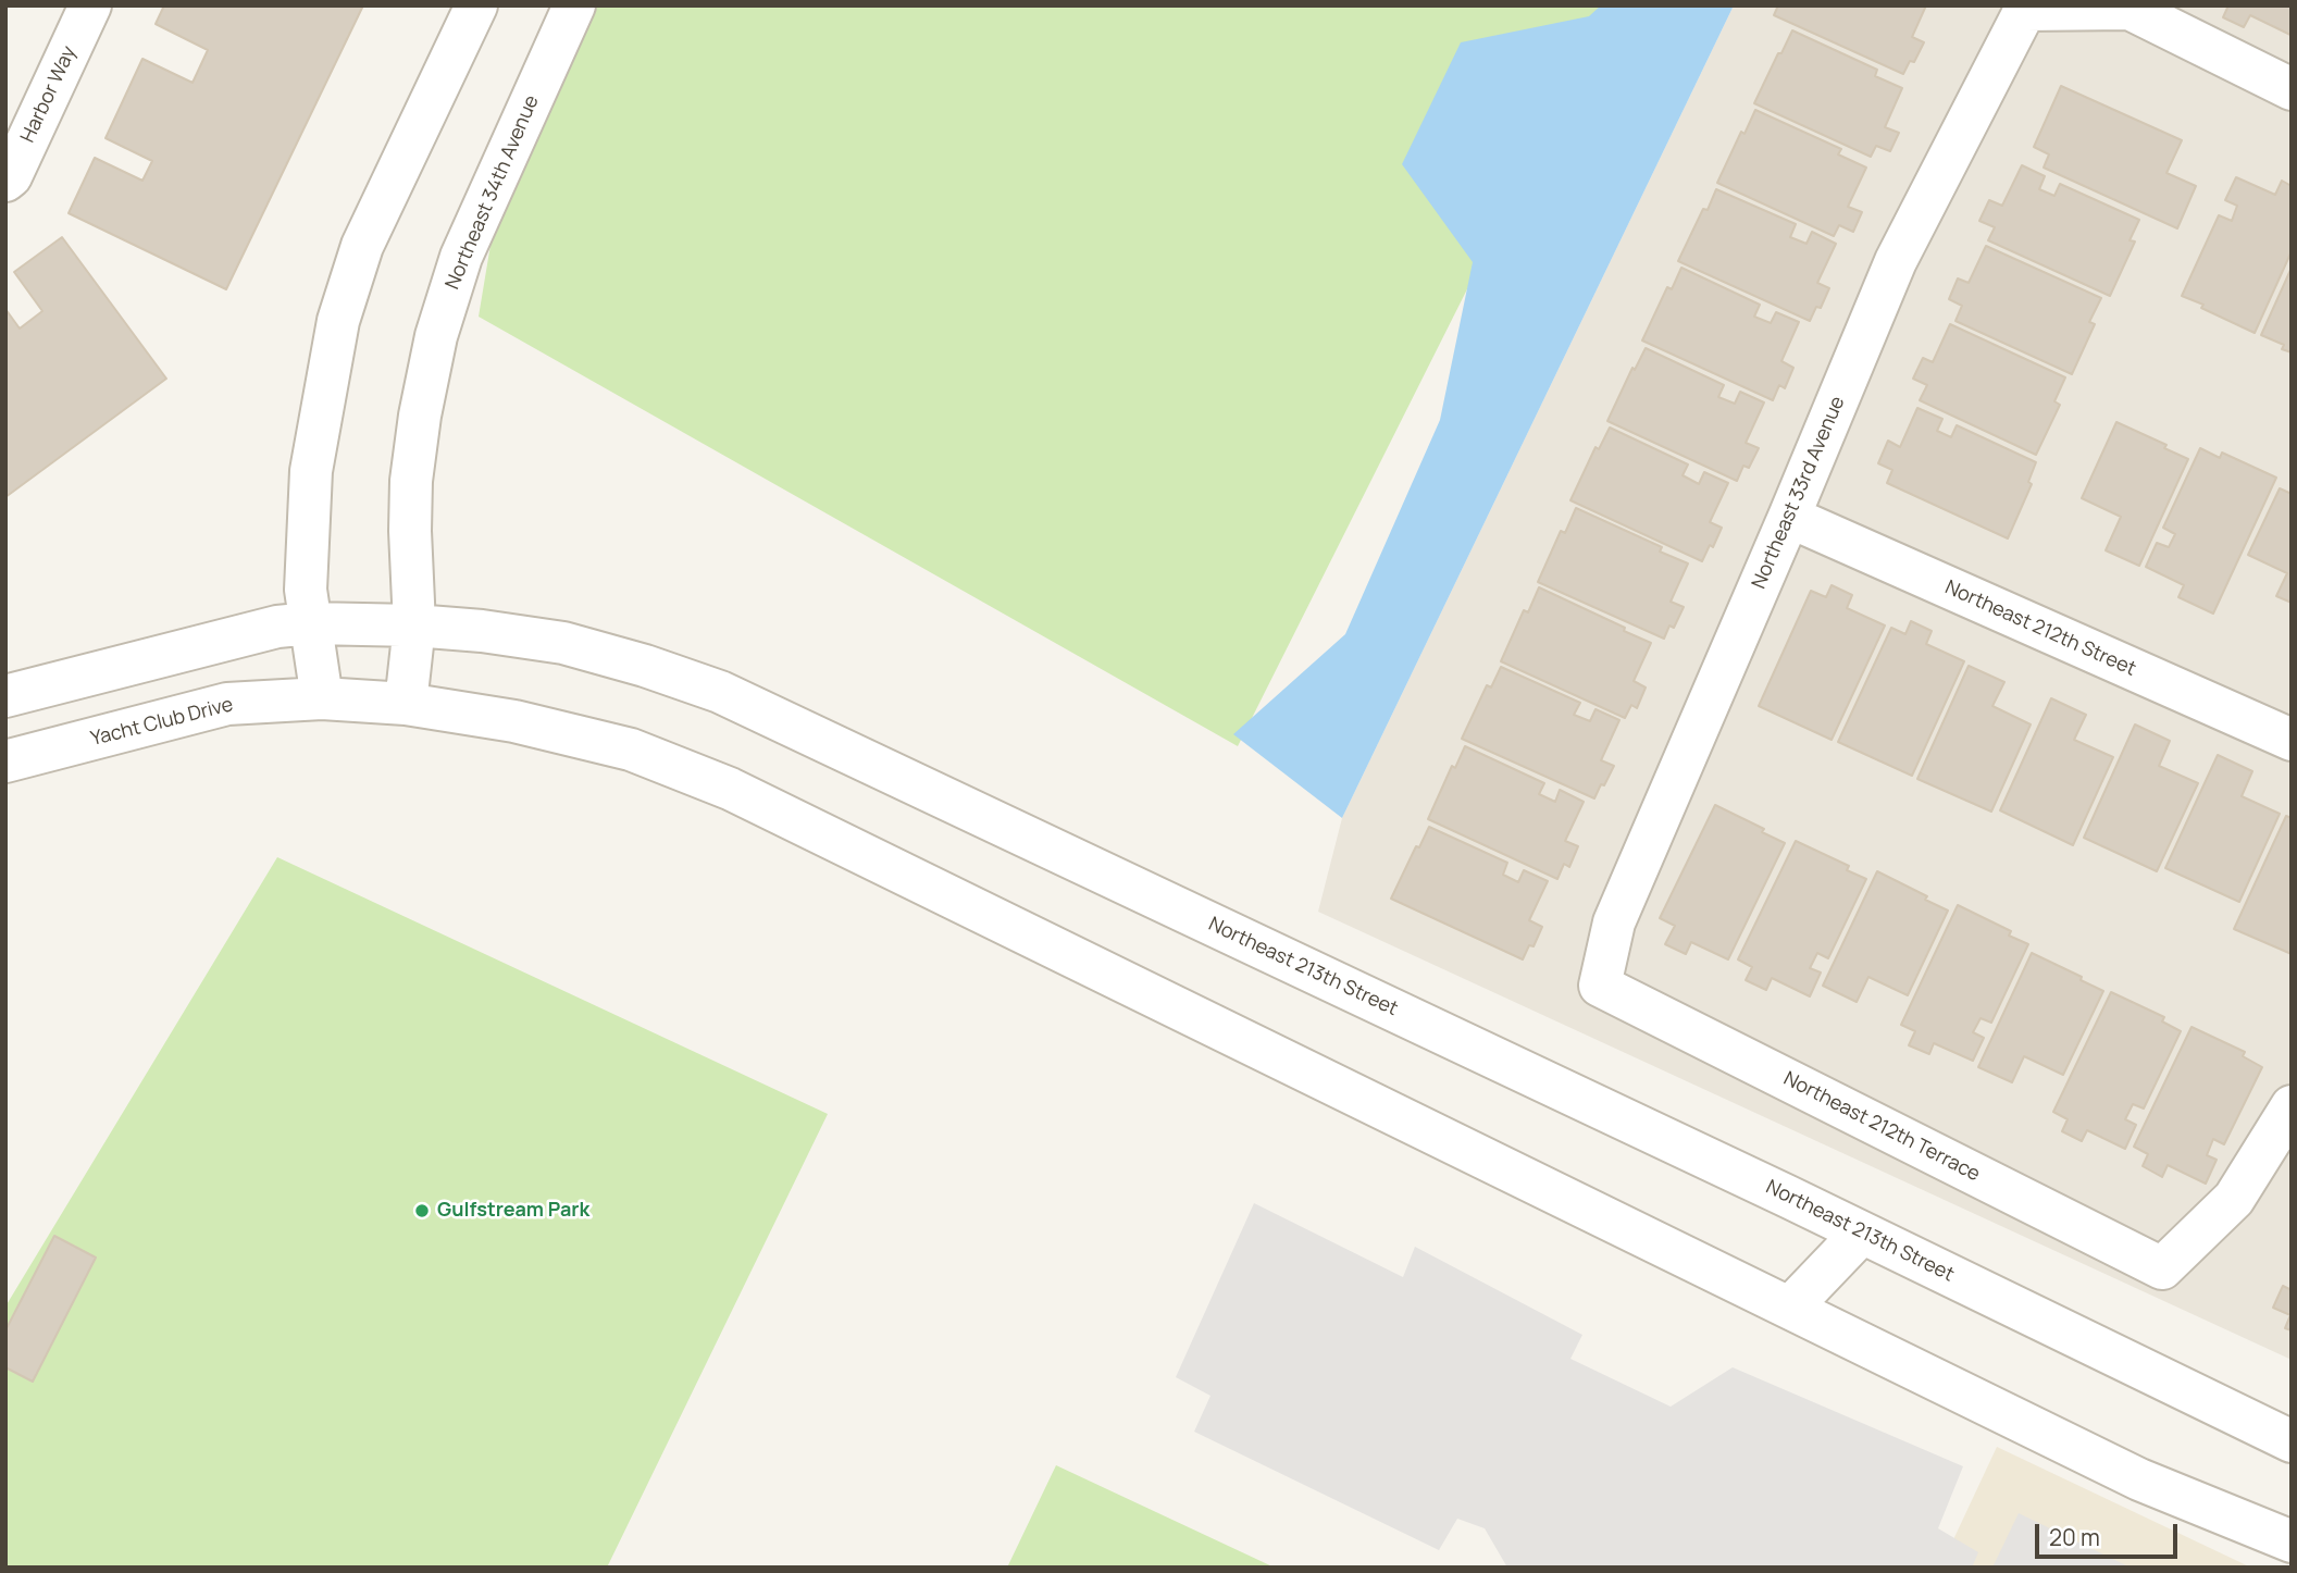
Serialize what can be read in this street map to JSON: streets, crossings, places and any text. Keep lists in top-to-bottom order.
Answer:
{
  "streets": {
    "street": [
      "Harbor Way",
      "Northeast 34th Avenue",
      "Northeast 33rd Avenue",
      "Northeast 212th Street",
      "Yacht Club Drive",
      "Northeast 213th Street",
      "Northeast 212th Terrace"
    ]
  },
  "crossings": [
    ["Northeast 34th Avenue", "Northeast 213th Street"],
    ["Northeast 33rd Avenue", "Northeast 212th Street"],
    ["Northeast 33rd Avenue", "Northeast 212th Terrace"]
  ],
  "places": ["Gulfstream Park"],
  "scale_bar": "20 m"
}
